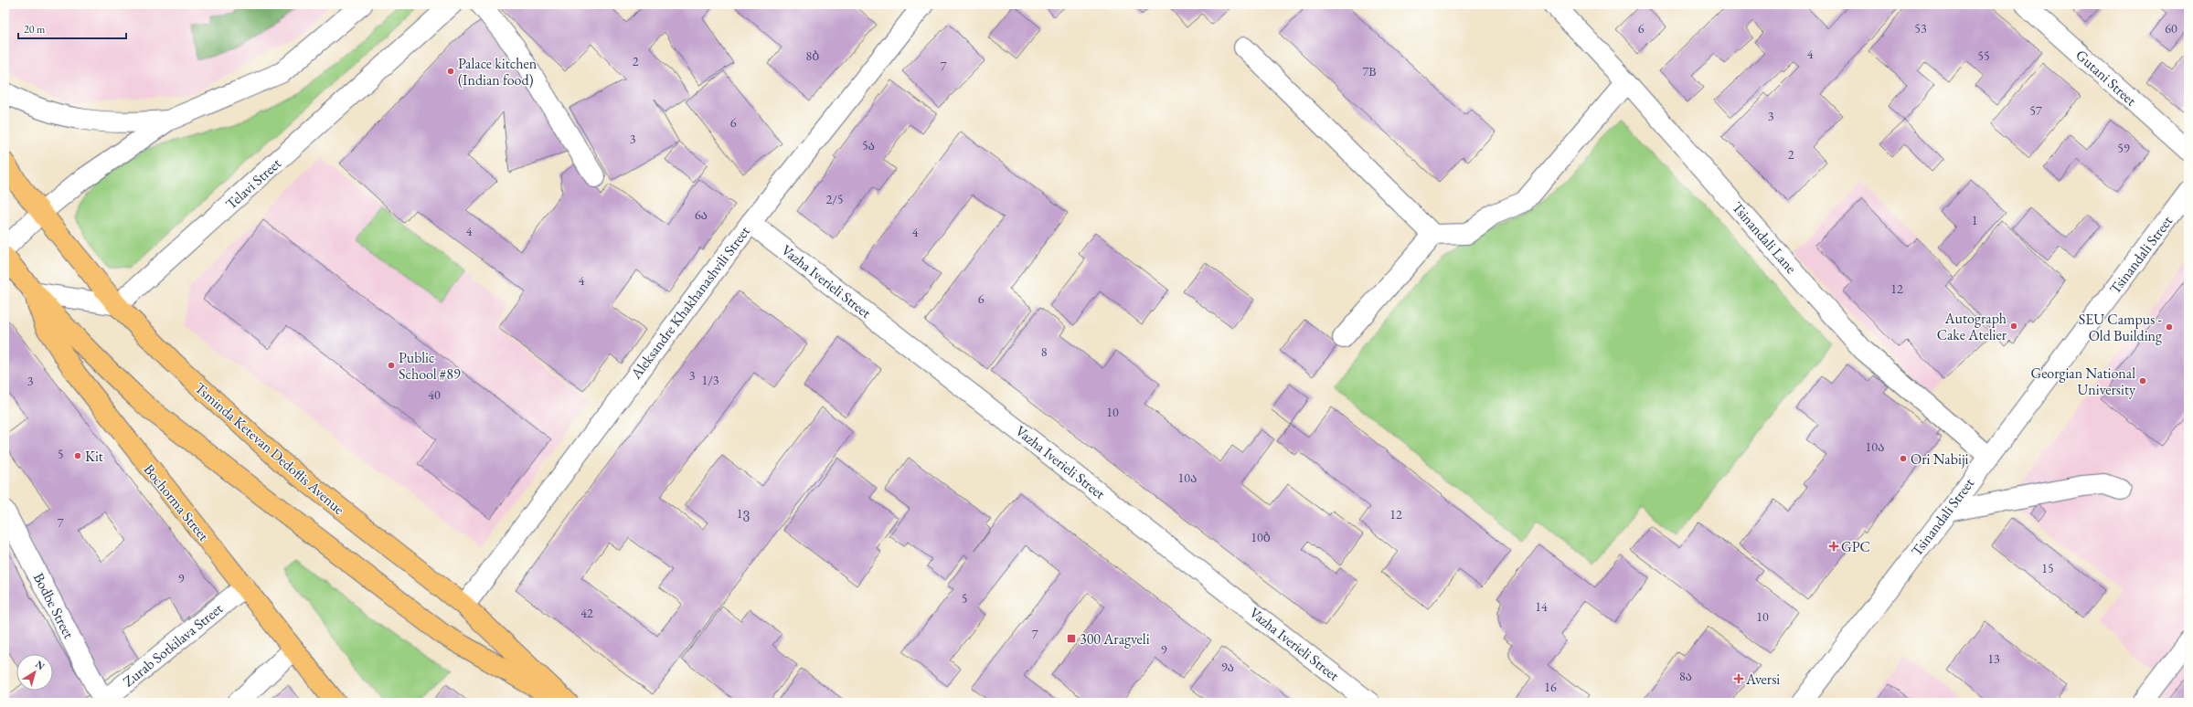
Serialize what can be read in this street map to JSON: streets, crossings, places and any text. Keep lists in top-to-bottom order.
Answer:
{
  "streets": {
    "main road": ["Tsminda Ketevan Dedoflis Avenue", "Bochorma Street"],
    "street": [
      "Gutani Street",
      "Telavi Street",
      "Tsinandali Lane",
      "Tsinandali Street",
      "Vazha Iverieli Street",
      "Aleksandre Khakhanashvili Street",
      "Bodbe Street",
      "Zurab Sotkilava Street"
    ]
  },
  "crossings": [
    ["Telavi Street", "Tsminda Ketevan Dedoflis Avenue"],
    ["Tsinandali Lane", "Tsinandali Street"],
    ["Vazha Iverieli Street", "Aleksandre Khakhanashvili Street"],
    ["Aleksandre Khakhanashvili Street", "Tsminda Ketevan Dedoflis Avenue"],
    ["Bochorma Street", "Zurab Sotkilava Street"],
    ["Bodbe Street", "Zurab Sotkilava Street"]
  ],
  "places": {
    "other": [
      "Palace kitchen (Indian food)",
      "Autograph Cake Atelier",
      "SEU Campus - Old Building",
      "Public School #89",
      "Georgian National University",
      "Kit",
      "Ori Nabiji"
    ],
    "health": ["GPC", "Aversi"],
    "transit": ["300 Aragveli"]
  },
  "house_numbers": [
    "6",
    "53",
    "60",
    "4",
    "8ბ",
    "55",
    "2",
    "7",
    "7B",
    "57",
    "3",
    "6",
    "3",
    "5ა",
    "59",
    "2",
    "2/5",
    "6ა",
    "1",
    "4",
    "4",
    "4",
    "12",
    "6",
    "8",
    "3",
    "1/3",
    "3",
    "40",
    "10",
    "10ა",
    "5",
    "10ა",
    "1ვ",
    "12",
    "7",
    "10ბ",
    "15",
    "9",
    "5",
    "14",
    "42",
    "10",
    "7",
    "9",
    "13",
    "9ა",
    "8ა",
    "16"
  ],
  "scale_bar": "20 m",
  "north": "top right"
}
